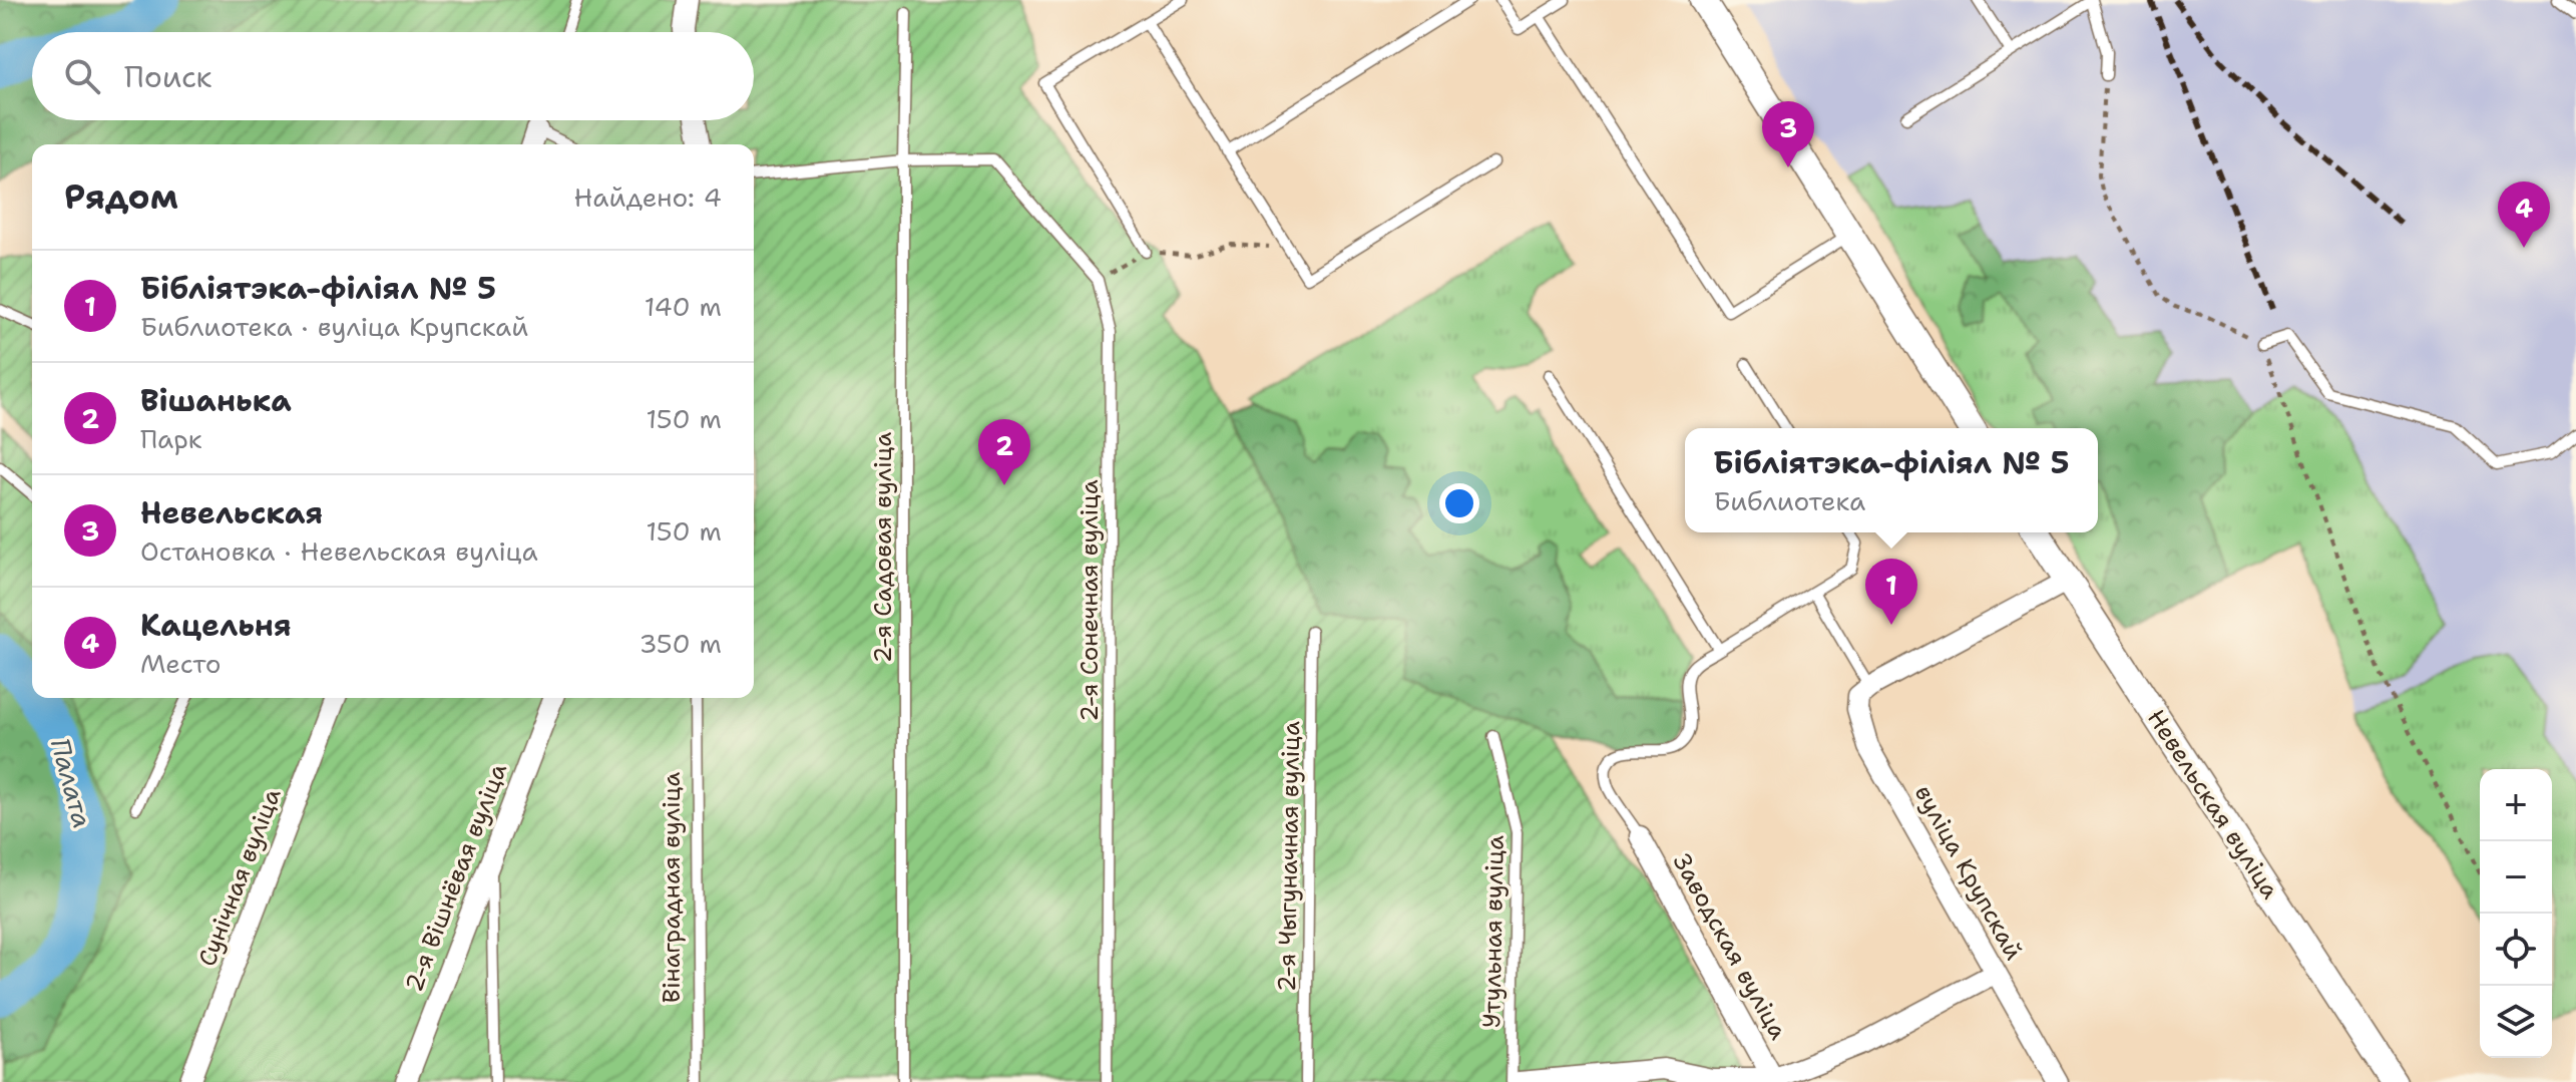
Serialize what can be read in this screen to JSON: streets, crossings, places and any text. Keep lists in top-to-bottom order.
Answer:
{
  "streets": {
    "street": [
      "Невельская вуліца",
      "вуліца Крупскай",
      "Сунічная вуліца",
      "2-я Вішнёвая вуліца",
      "Заводская вуліца"
    ],
    "lane": [
      "2-я Садовая вуліца",
      "2-я Сонечная вуліца",
      "2-я Чыгуначная вуліца",
      "Вінаградная вуліца",
      "Утульная вуліца"
    ]
  },
  "crossings": [
    ["2-я Садовая вуліца", "2-я Сонечная вуліца"]
  ],
  "water": ["Палата"],
  "page": {
    "search": "Поиск",
    "pins": [
      "3",
      "4",
      "2",
      "1"
    ],
    "heading": ["Рядом", "Найдено: 4"],
    "list": [
      {
        "mark": "1",
        "name": "Бібліятэка-філіял № 5",
        "note": "Библиотека · вуліца Крупскай",
        "value": "140 m"
      },
      {
        "mark": "2",
        "name": "Вішанька",
        "note": "Парк",
        "value": "150 m"
      },
      {
        "mark": "3",
        "name": "Невельская",
        "note": "Остановка · Невельская вуліца",
        "value": "150 m"
      },
      {
        "mark": "4",
        "name": "Кацельня",
        "note": "Место",
        "value": "350 m"
      }
    ],
    "popup": ["Бібліятэка-філіял № 5", "Библиотека"],
    "map_buttons": ["+", "−"]
  }
}
